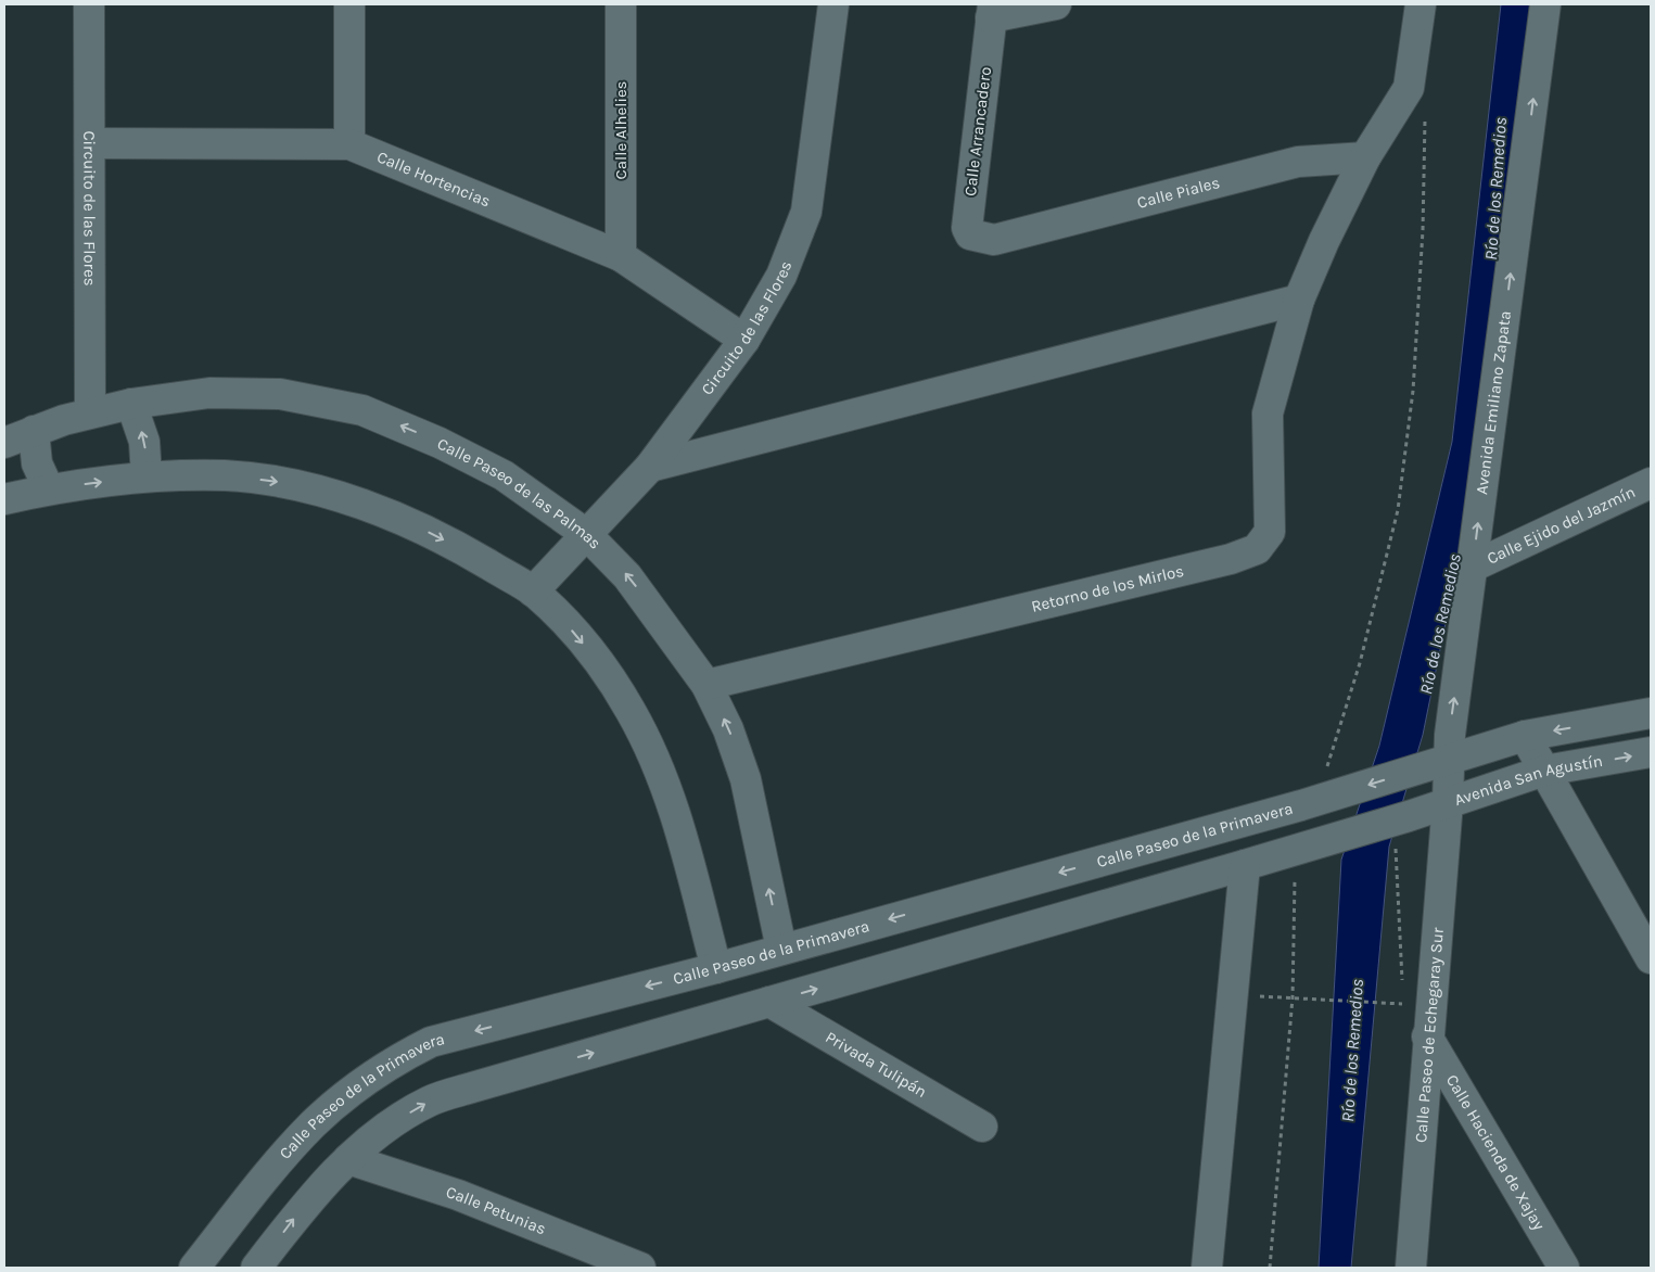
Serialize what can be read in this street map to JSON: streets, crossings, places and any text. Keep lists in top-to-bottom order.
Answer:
{
  "streets": {
    "street": [
      "Calle Alhelies",
      "Calle Arrancadero",
      "Calle Hortencias",
      "Calle Piales",
      "Circuito de las Flores",
      "Avenida Emiliano Zapata",
      "Calle Paseo de las Palmas",
      "Calle Ejido del Jazmín",
      "Retorno de los Mirlos",
      "Avenida San Agustín",
      "Calle Paseo de la Primavera",
      "Calle Paseo de Echegaray Sur",
      "Privada Tulipán",
      "Calle Hacienda de Xajay",
      "Calle Petunias"
    ]
  },
  "crossings": [
    ["Calle Alhelies", "Calle Hortencias"],
    ["Calle Arrancadero", "Calle Piales"],
    ["Calle Hortencias", "Circuito de las Flores"],
    ["Calle Piales", "Retorno de los Mirlos"],
    ["Circuito de las Flores", "Calle Paseo de las Palmas"],
    ["Avenida Emiliano Zapata", "Calle Ejido del Jazmín"],
    ["Avenida Emiliano Zapata", "Avenida San Agustín"],
    ["Avenida Emiliano Zapata", "Calle Paseo de la Primavera"],
    ["Avenida Emiliano Zapata", "Calle Paseo de Echegaray Sur"],
    ["Calle Paseo de las Palmas", "Retorno de los Mirlos"],
    ["Calle Paseo de las Palmas", "Calle Paseo de la Primavera"],
    ["Avenida San Agustín", "Calle Paseo de Echegaray Sur"],
    ["Calle Paseo de Echegaray Sur", "Calle Hacienda de Xajay"]
  ],
  "one_way": ["Avenida Emiliano Zapata"],
  "water": ["Río de los Remedios"]
}
